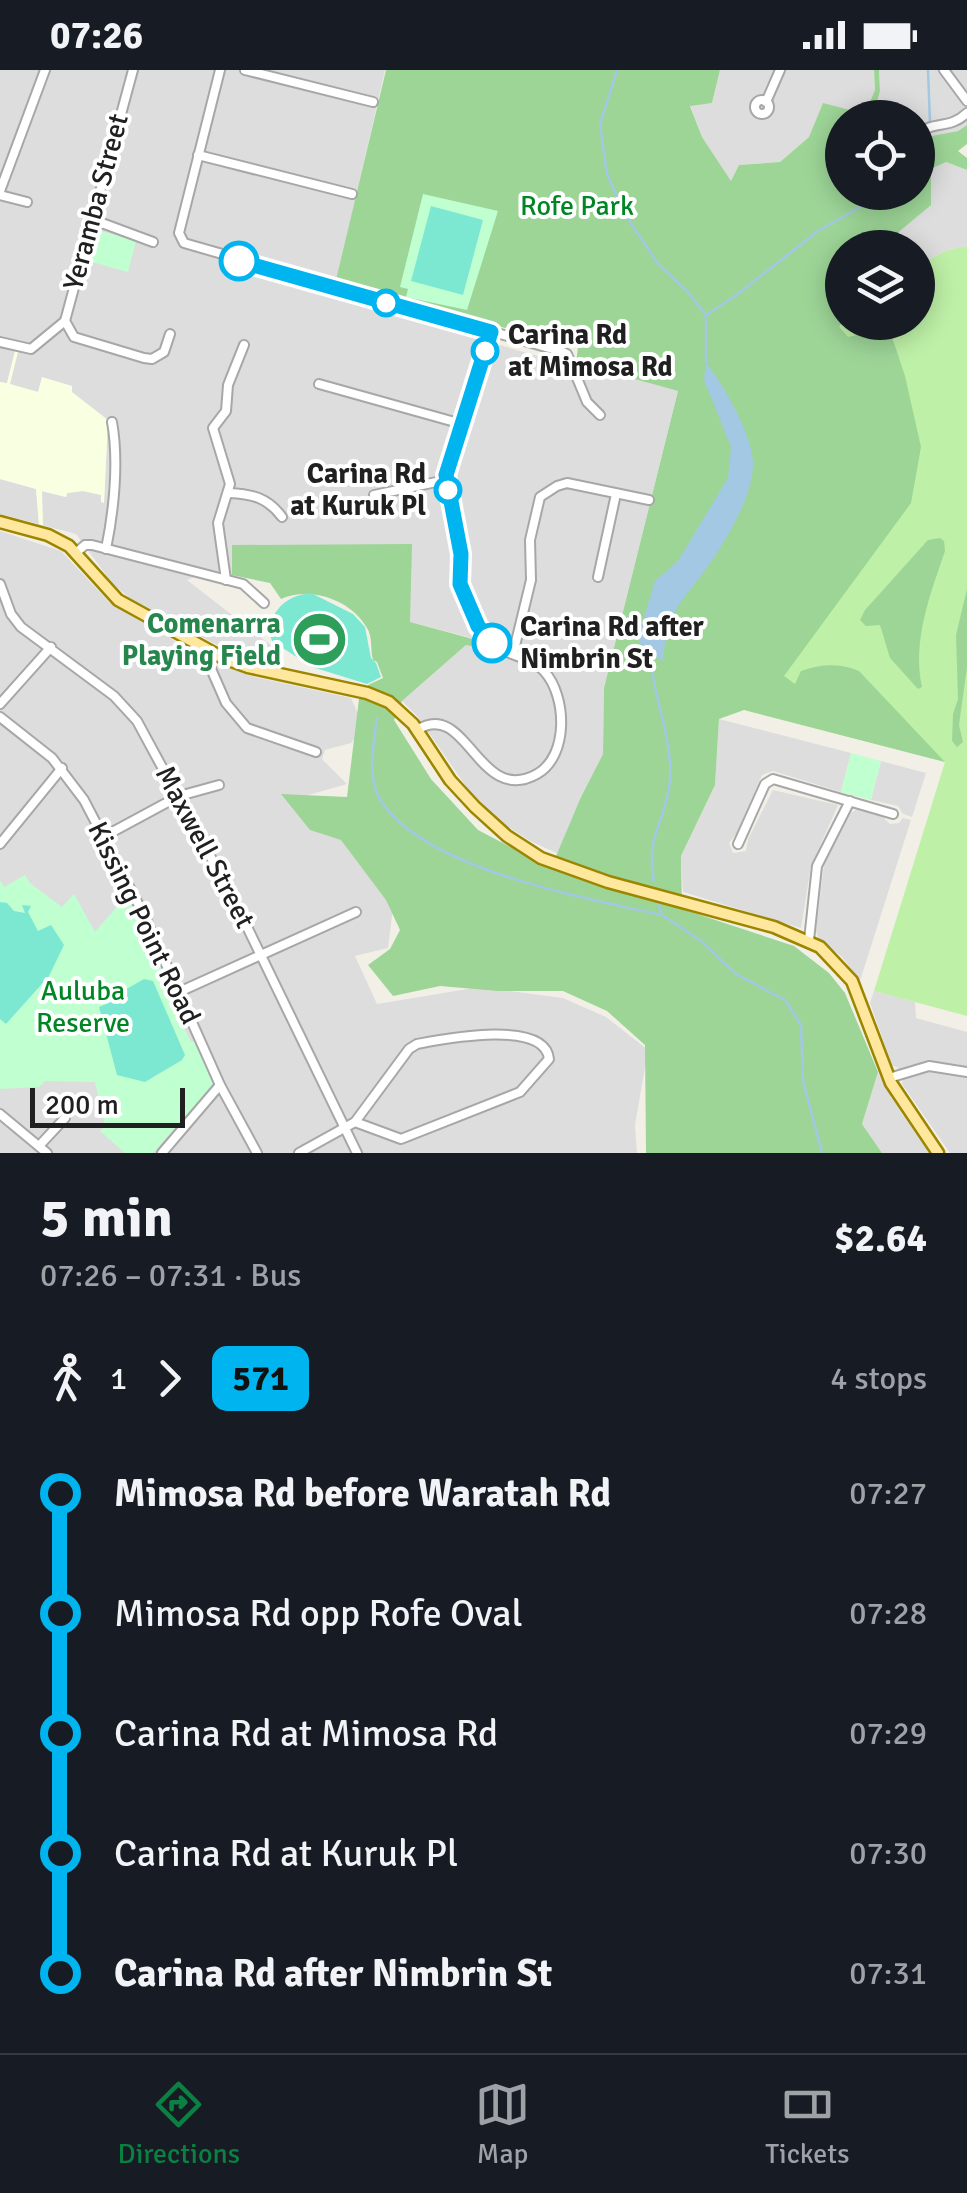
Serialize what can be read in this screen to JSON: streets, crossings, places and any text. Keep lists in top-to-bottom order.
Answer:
{
  "streets": {
    "street": ["Yeramba Street", "Maxwell Street", "Kissing Point Road"]
  },
  "parks": ["Rofe Park", "Auluba Reserve"],
  "places": {
    "other": ["Carina Rd at Mimosa Rd", "Carina Rd at Kuruk Pl", "Carina Rd after Nimbrin St"],
    "sports": ["Comenarra Playing Field"]
  },
  "lines": ["bus line 571"],
  "scale_bar": "200 m",
  "page": {
    "status": "07:26",
    "scale": "200 m",
    "heading": ["5 min", "07:26 – 07:31 · Bus", "$2.64"],
    "legs": ["1", "571", "4 stops"],
    "list": [
      {
        "name": "Mimosa Rd before Waratah Rd",
        "value": "07:27"
      },
      {
        "name": "Mimosa Rd opp Rofe Oval",
        "value": "07:28"
      },
      {
        "name": "Carina Rd at Mimosa Rd",
        "value": "07:29"
      },
      {
        "name": "Carina Rd at Kuruk Pl",
        "value": "07:30"
      },
      {
        "name": "Carina Rd after Nimbrin St",
        "value": "07:31"
      }
    ],
    "tabs": ["Directions", "Map", "Tickets"]
  }
}
